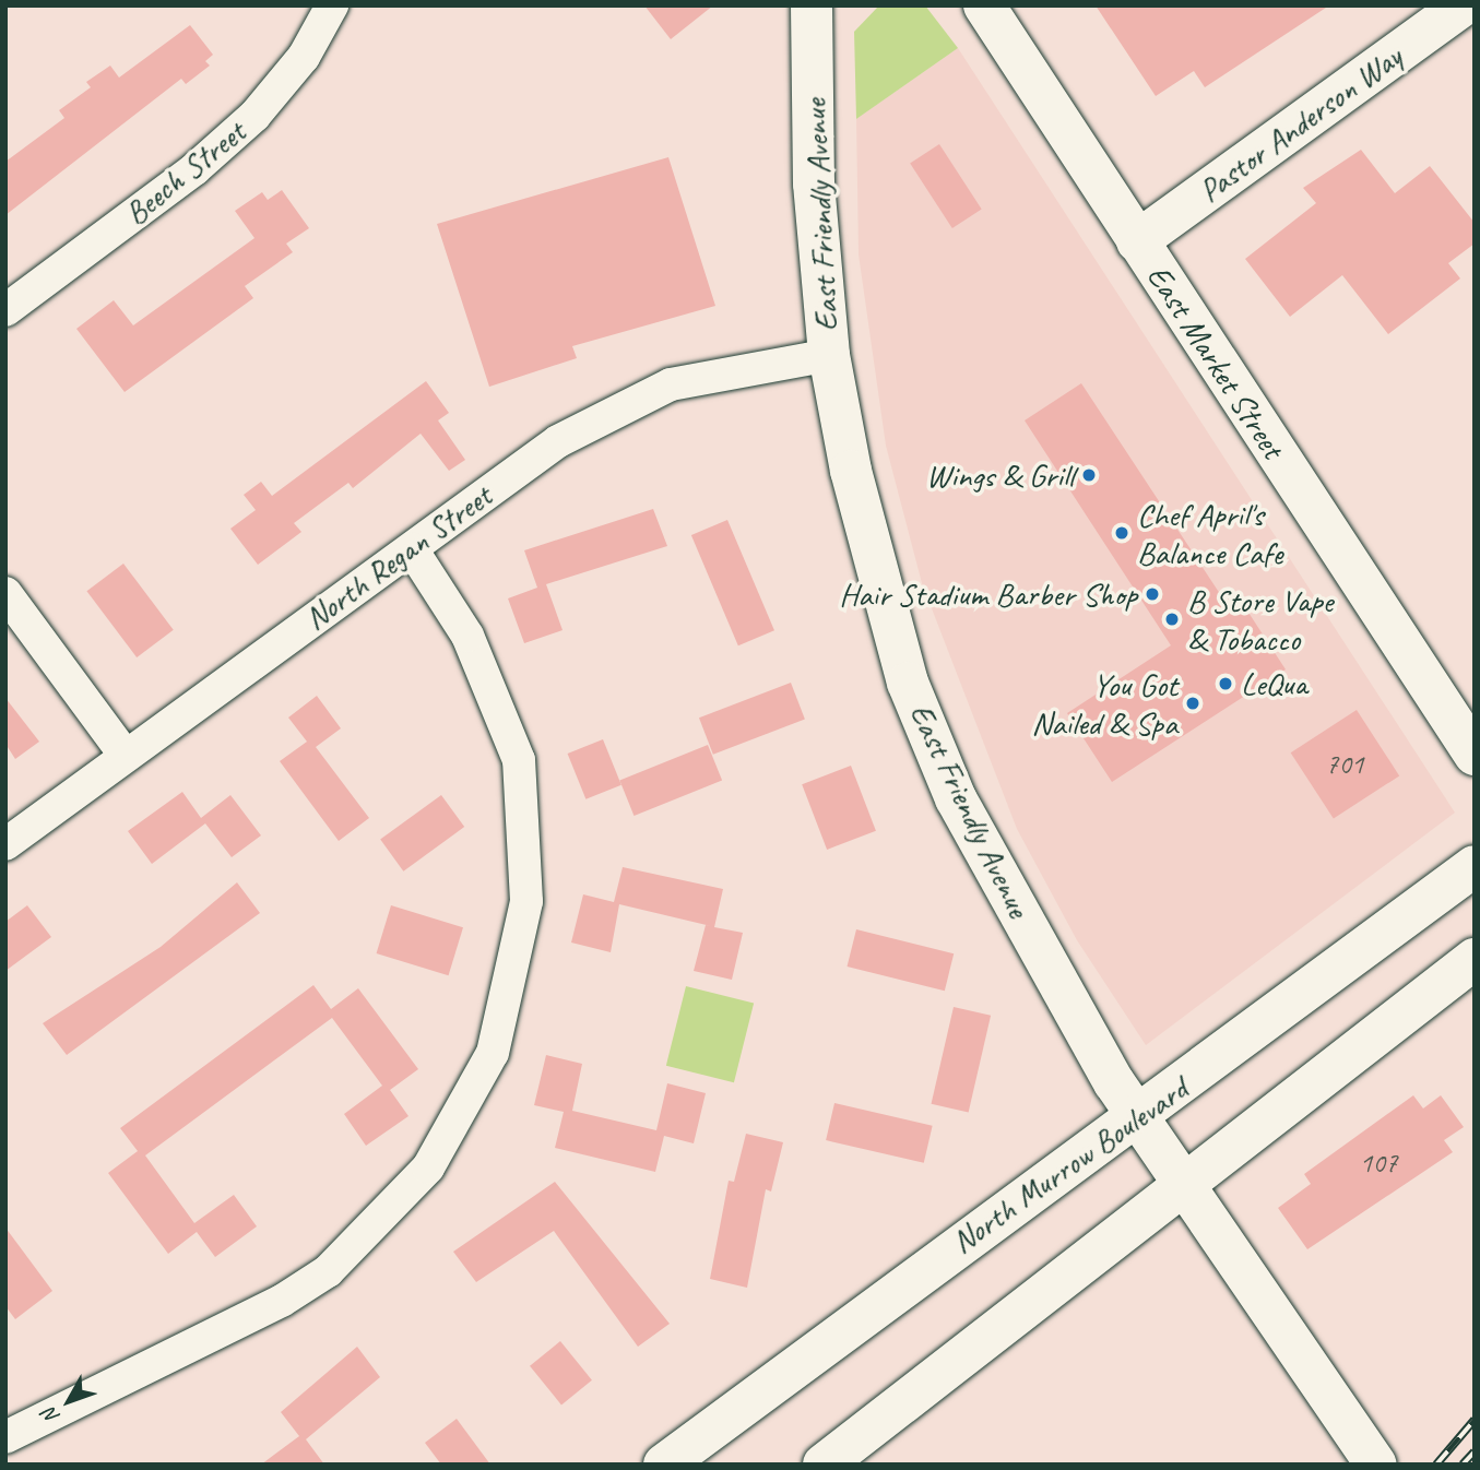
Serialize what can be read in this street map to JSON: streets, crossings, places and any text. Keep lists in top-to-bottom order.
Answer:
{
  "streets": {
    "main road": [
      "Pastor Anderson Way",
      "East Friendly Avenue",
      "East Market Street",
      "North Murrow Boulevard"
    ],
    "street": ["Beech Street", "North Regan Street"]
  },
  "crossings": [
    ["Pastor Anderson Way", "East Market Street"],
    ["East Friendly Avenue", "North Regan Street"],
    ["East Friendly Avenue", "North Murrow Boulevard"]
  ],
  "places": [
    "Wings & Grill",
    "Chef April's Balance Cafe",
    "Hair Stadium Barber Shop",
    "B Store Vape & Tobacco",
    "LeQua",
    "You Got Nailed & Spa"
  ],
  "house_numbers": ["701", "107"],
  "north": "bottom left"
}
